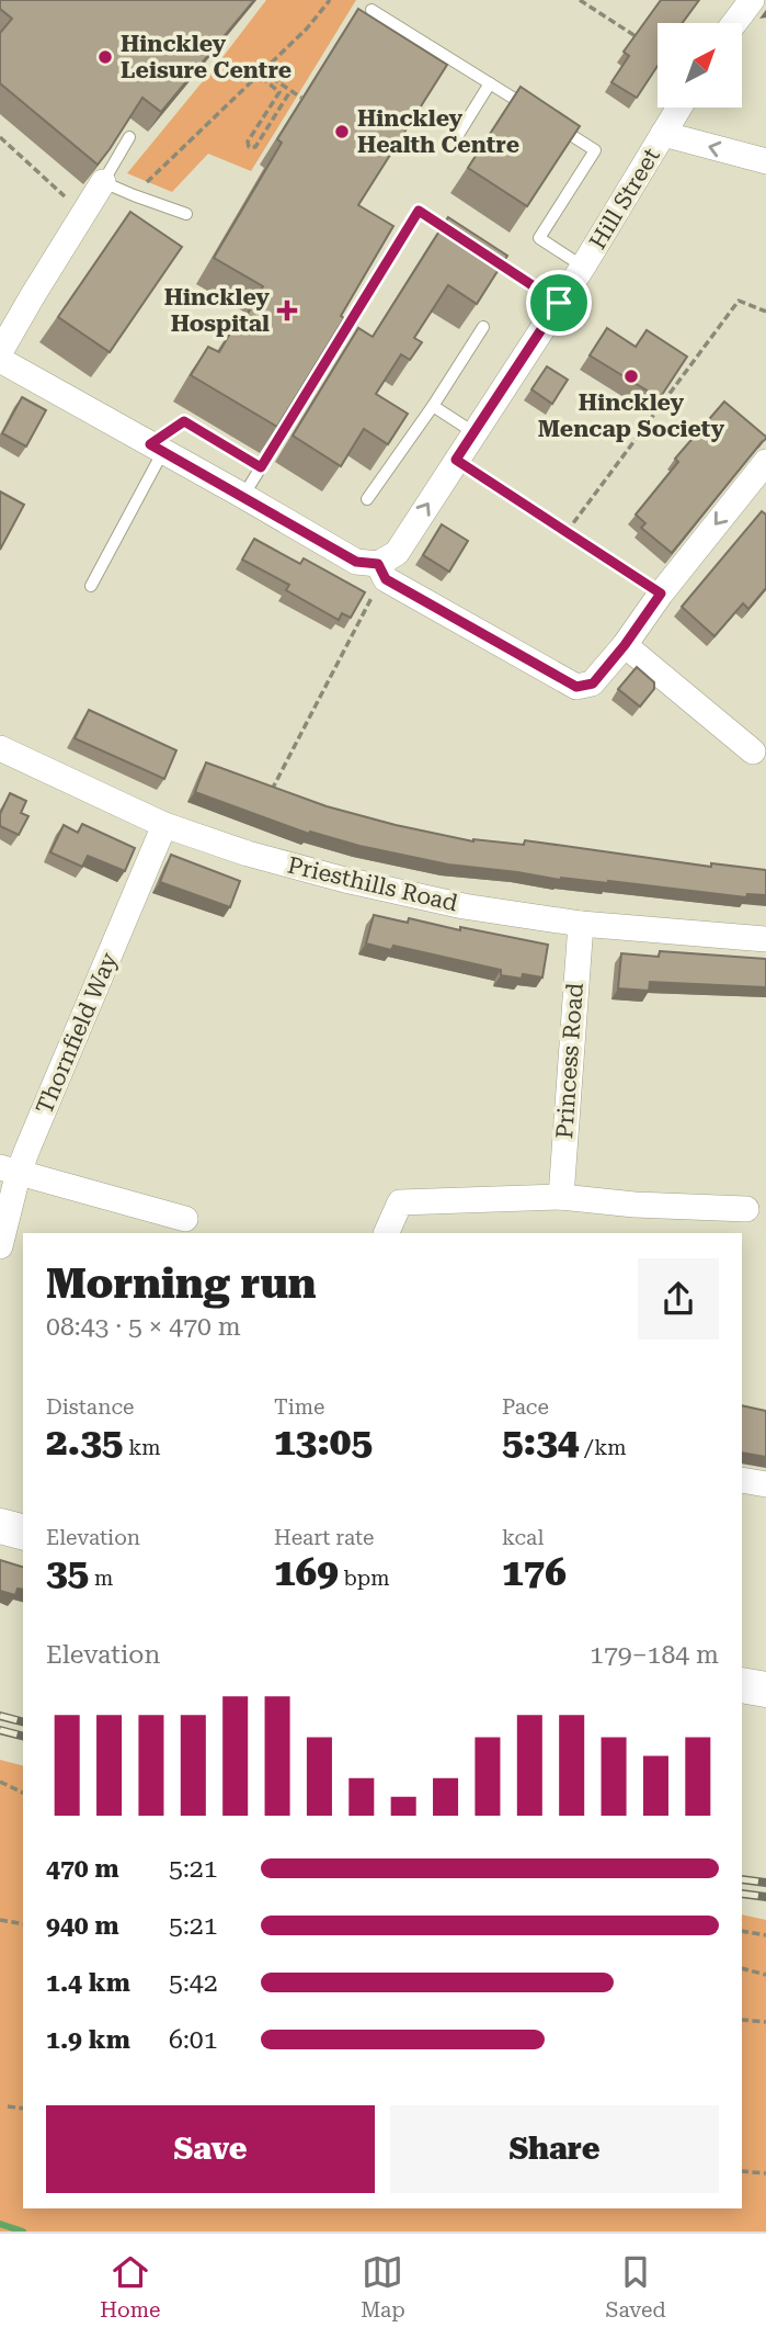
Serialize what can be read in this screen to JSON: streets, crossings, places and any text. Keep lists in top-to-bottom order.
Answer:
{
  "streets": {
    "street": [
      "Hill Street",
      "Priesthills Road",
      "Thornfield Way",
      "Princess Road"
    ]
  },
  "crossings": [
    ["Priesthills Road", "Thornfield Way"],
    ["Priesthills Road", "Princess Road"]
  ],
  "places": {
    "other": ["Hinckley Leisure Centre", "Hinckley Health Centre", "Hinckley Mencap Society"],
    "health": ["Hinckley Hospital"]
  },
  "north": "top right",
  "page": {
    "heading": ["Morning run", "08:43 · 5 × 470 m"],
    "stats": [
      ["Distance", "2.35 km"],
      ["Time", "13:05"],
      ["Pace", "5:34 /km"],
      ["Elevation", "35 m"],
      ["Heart rate", "169 bpm"],
      ["kcal", "176"]
    ],
    "chart": ["Elevation", "179–184 m"],
    "list": [
      {
        "name": "470 m",
        "note": "5:21"
      },
      {
        "name": "940 m",
        "note": "5:21"
      },
      {
        "name": "1.4 km",
        "note": "5:42"
      },
      {
        "name": "1.9 km",
        "note": "6:01"
      }
    ],
    "buttons": ["Save", "Share"],
    "tabs": ["Home", "Map", "Saved"]
  }
}
